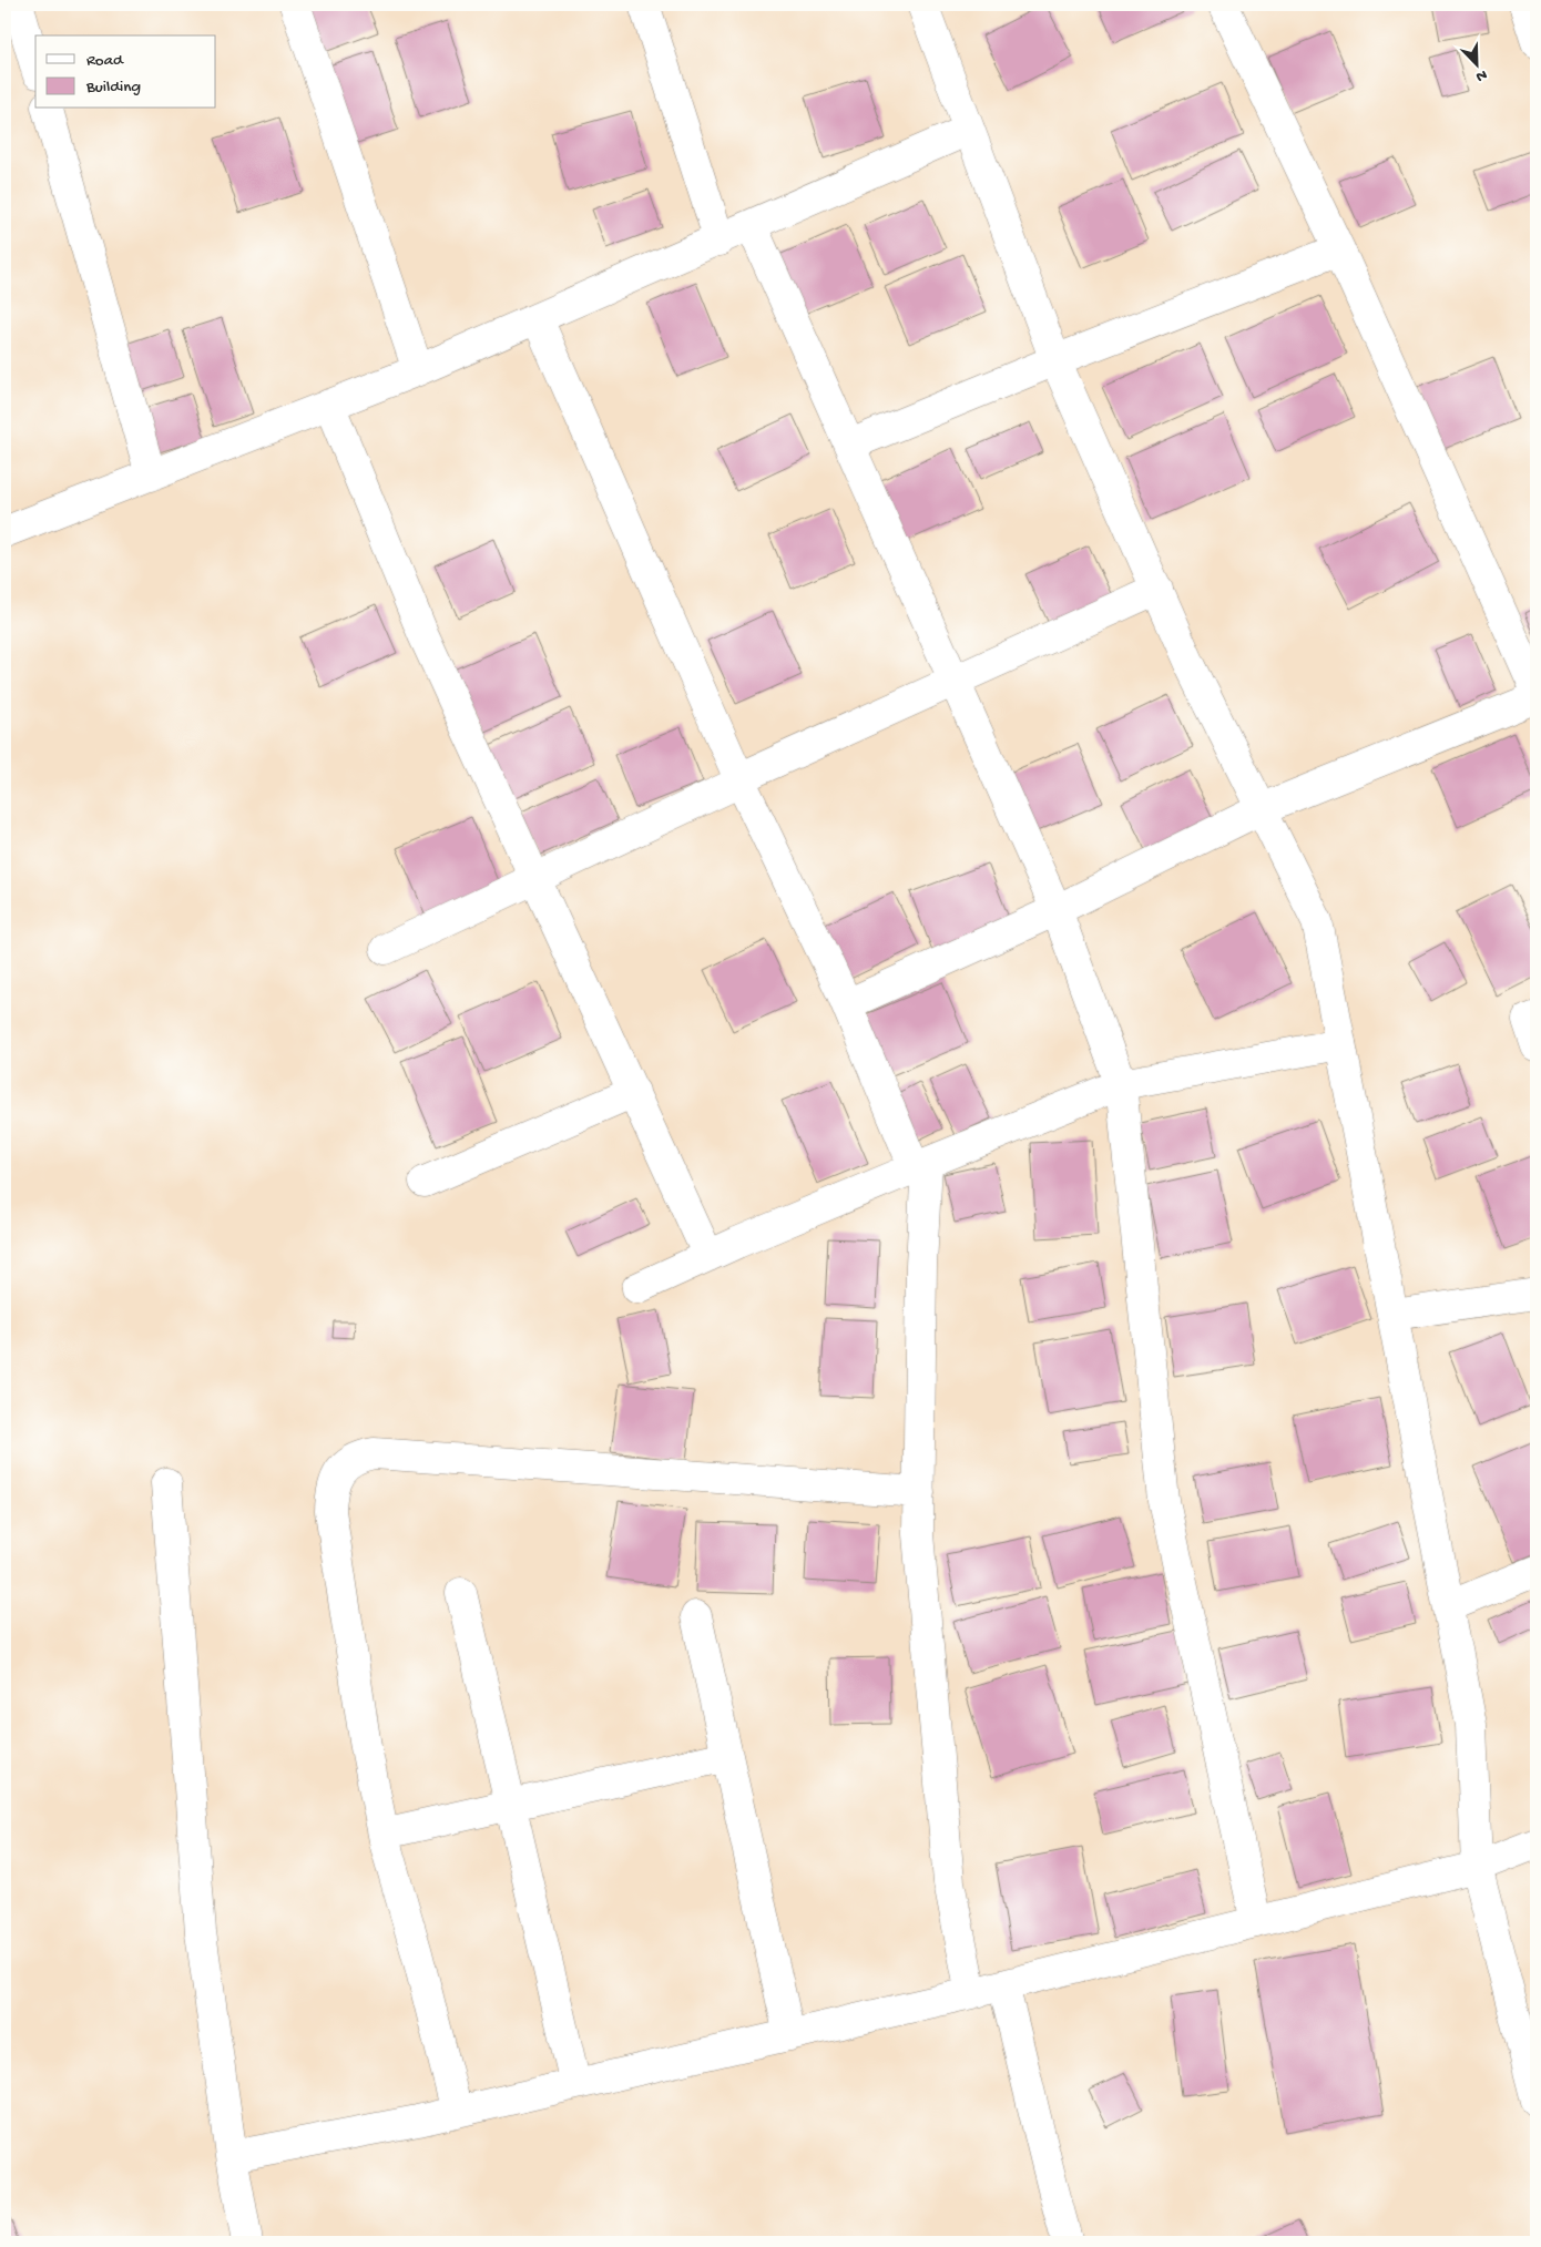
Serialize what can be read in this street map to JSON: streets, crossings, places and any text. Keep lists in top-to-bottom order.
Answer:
{
  "legend": ["Road", "Building"],
  "north": "bottom right"
}
